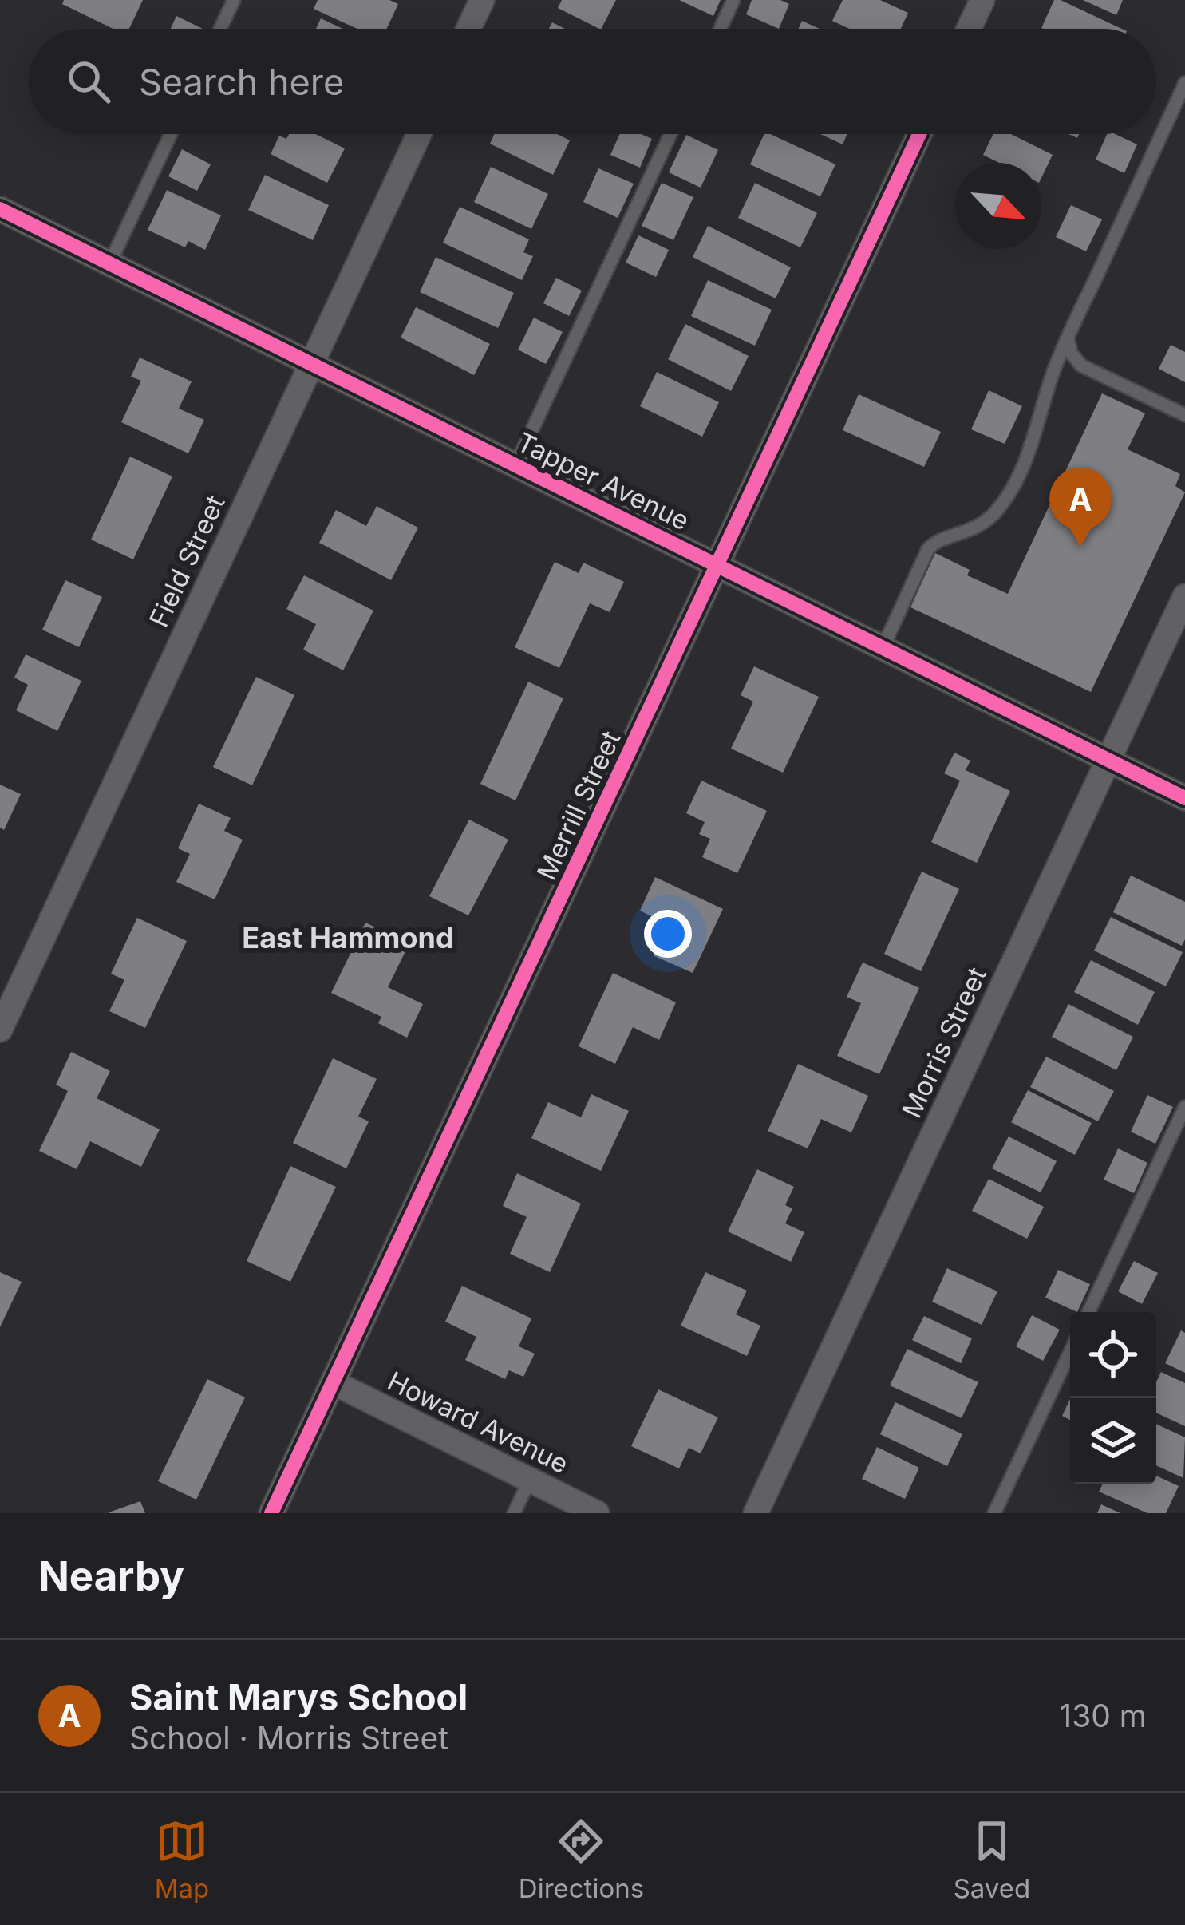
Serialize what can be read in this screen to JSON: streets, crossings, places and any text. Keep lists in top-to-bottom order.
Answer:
{
  "streets": {
    "street": [
      "Tapper Avenue",
      "Field Street",
      "Merrill Street",
      "Morris Street",
      "Howard Avenue"
    ]
  },
  "crossings": [
    ["Tapper Avenue", "Field Street"],
    ["Tapper Avenue", "Merrill Street"],
    ["Tapper Avenue", "Morris Street"],
    ["Merrill Street", "Howard Avenue"]
  ],
  "districts": ["East Hammond"],
  "north": "bottom right",
  "page": {
    "search": "Search here",
    "pins": "A",
    "heading": "Nearby",
    "list": [
      {
        "mark": "A",
        "name": "Saint Marys School",
        "note": "School · Morris Street",
        "value": "130 m"
      }
    ],
    "nav": ["Map", "Directions", "Saved"]
  }
}
